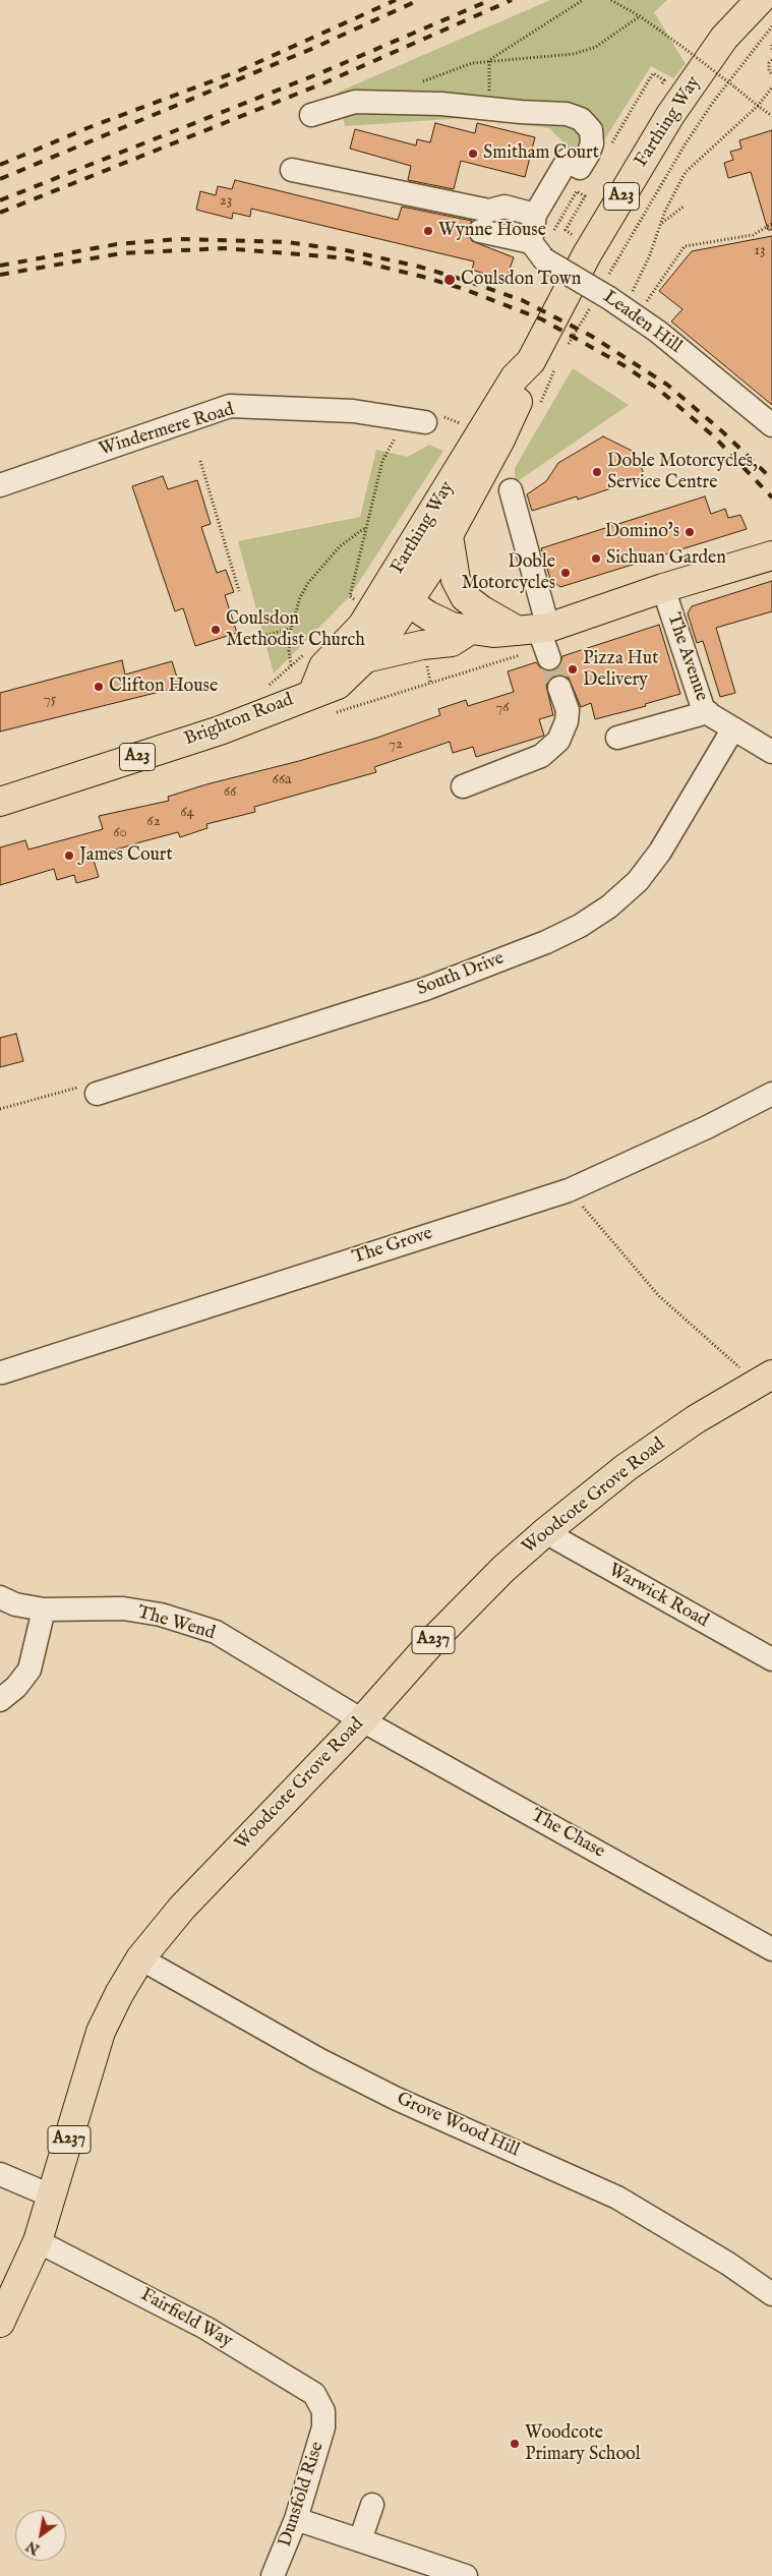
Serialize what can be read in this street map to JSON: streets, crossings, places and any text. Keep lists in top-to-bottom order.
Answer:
{
  "streets": {
    "main road": [
      "Farthing Way",
      "A23",
      "Brighton Road",
      "Woodcote Grove Road",
      "A237"
    ],
    "street": [
      "Leaden Hill",
      "Windermere Road",
      "The Avenue",
      "South Drive",
      "The Grove",
      "Warwick Road",
      "The Wend",
      "The Chase",
      "Grove Wood Hill",
      "Fairfield Way",
      "Dunsfold Rise"
    ]
  },
  "crossings": [
    ["Farthing Way", "A23"],
    ["Farthing Way", "Brighton Road"],
    ["A23", "Brighton Road"],
    ["The Avenue", "South Drive"],
    ["Woodcote Grove Road", "Warwick Road"],
    ["Woodcote Grove Road", "The Wend"],
    ["Woodcote Grove Road", "The Chase"],
    ["Woodcote Grove Road", "Grove Wood Hill"],
    ["Woodcote Grove Road", "Fairfield Way"],
    ["The Wend", "The Chase"],
    ["Fairfield Way", "Dunsfold Rise"]
  ],
  "places": [
    "Smitham Court",
    "Wynne House",
    "Coulsdon Town",
    "Doble Motorcycles, Service Centre",
    "Domino's",
    "Sichuan Garden",
    "Doble Motorcycles",
    "Coulsdon Methodist Church",
    "Pizza Hut Delivery",
    "Clifton House",
    "James Court",
    "Woodcote Primary School"
  ],
  "house_numbers": [
    "23",
    "13",
    "75",
    "76",
    "72",
    "66a",
    "66",
    "64",
    "62",
    "60"
  ],
  "north": "bottom left"
}
